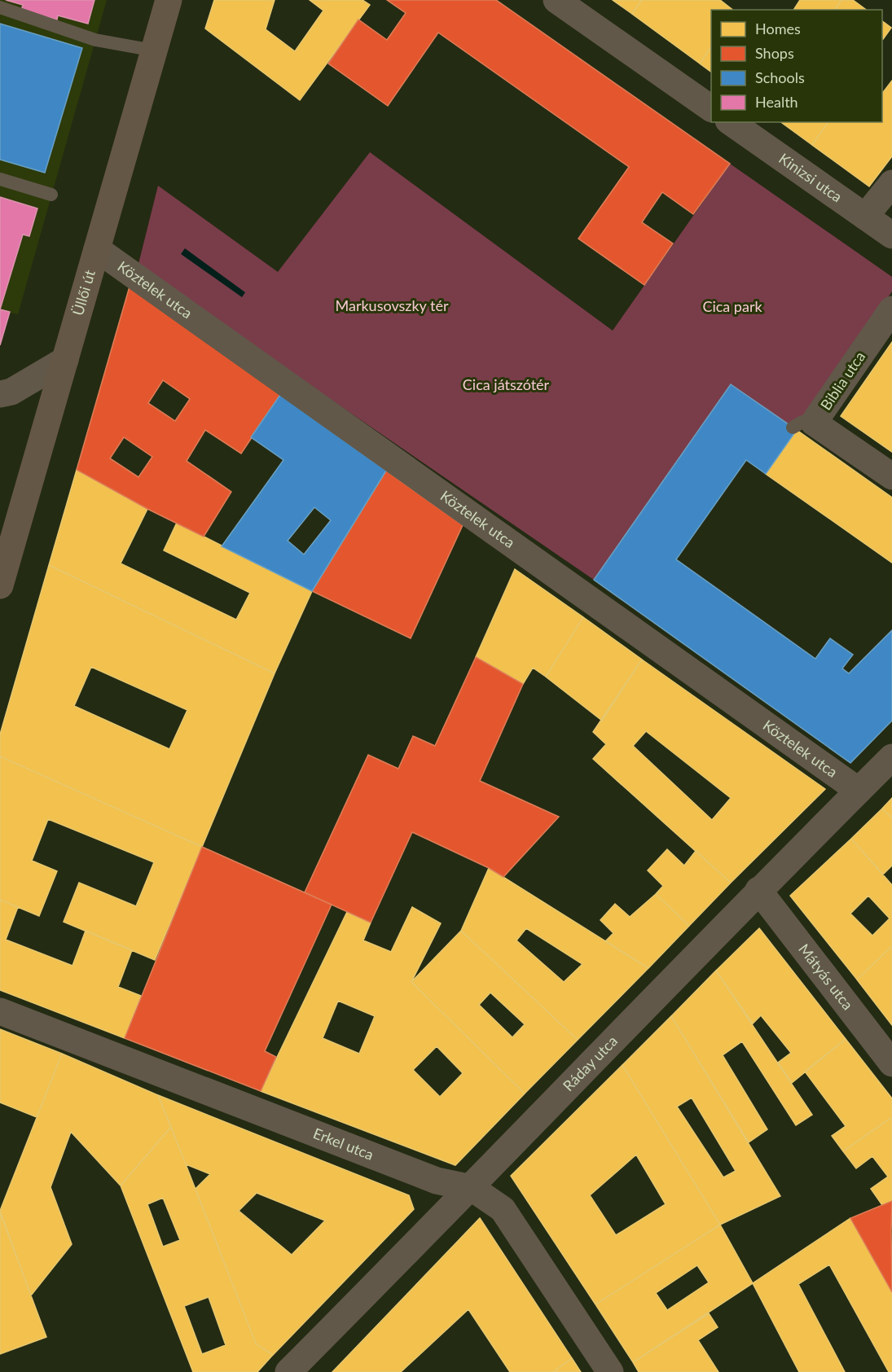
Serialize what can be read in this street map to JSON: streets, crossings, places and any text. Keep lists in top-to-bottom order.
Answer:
{
  "streets": {
    "main road": ["Üllői út"],
    "street": [
      "Kinizsi utca",
      "Köztelek utca",
      "Biblia utca",
      "Mátyás utca",
      "Ráday utca",
      "Erkel utca"
    ]
  },
  "crossings": [
    ["Köztelek utca", "Üllői út"],
    ["Köztelek utca", "Ráday utca"],
    ["Mátyás utca", "Ráday utca"],
    ["Ráday utca", "Erkel utca"]
  ],
  "parks": ["Markusovszky tér", "Cica park", "Cica játszótér"],
  "legend": [
    "Homes",
    "Shops",
    "Schools",
    "Health"
  ]
}
